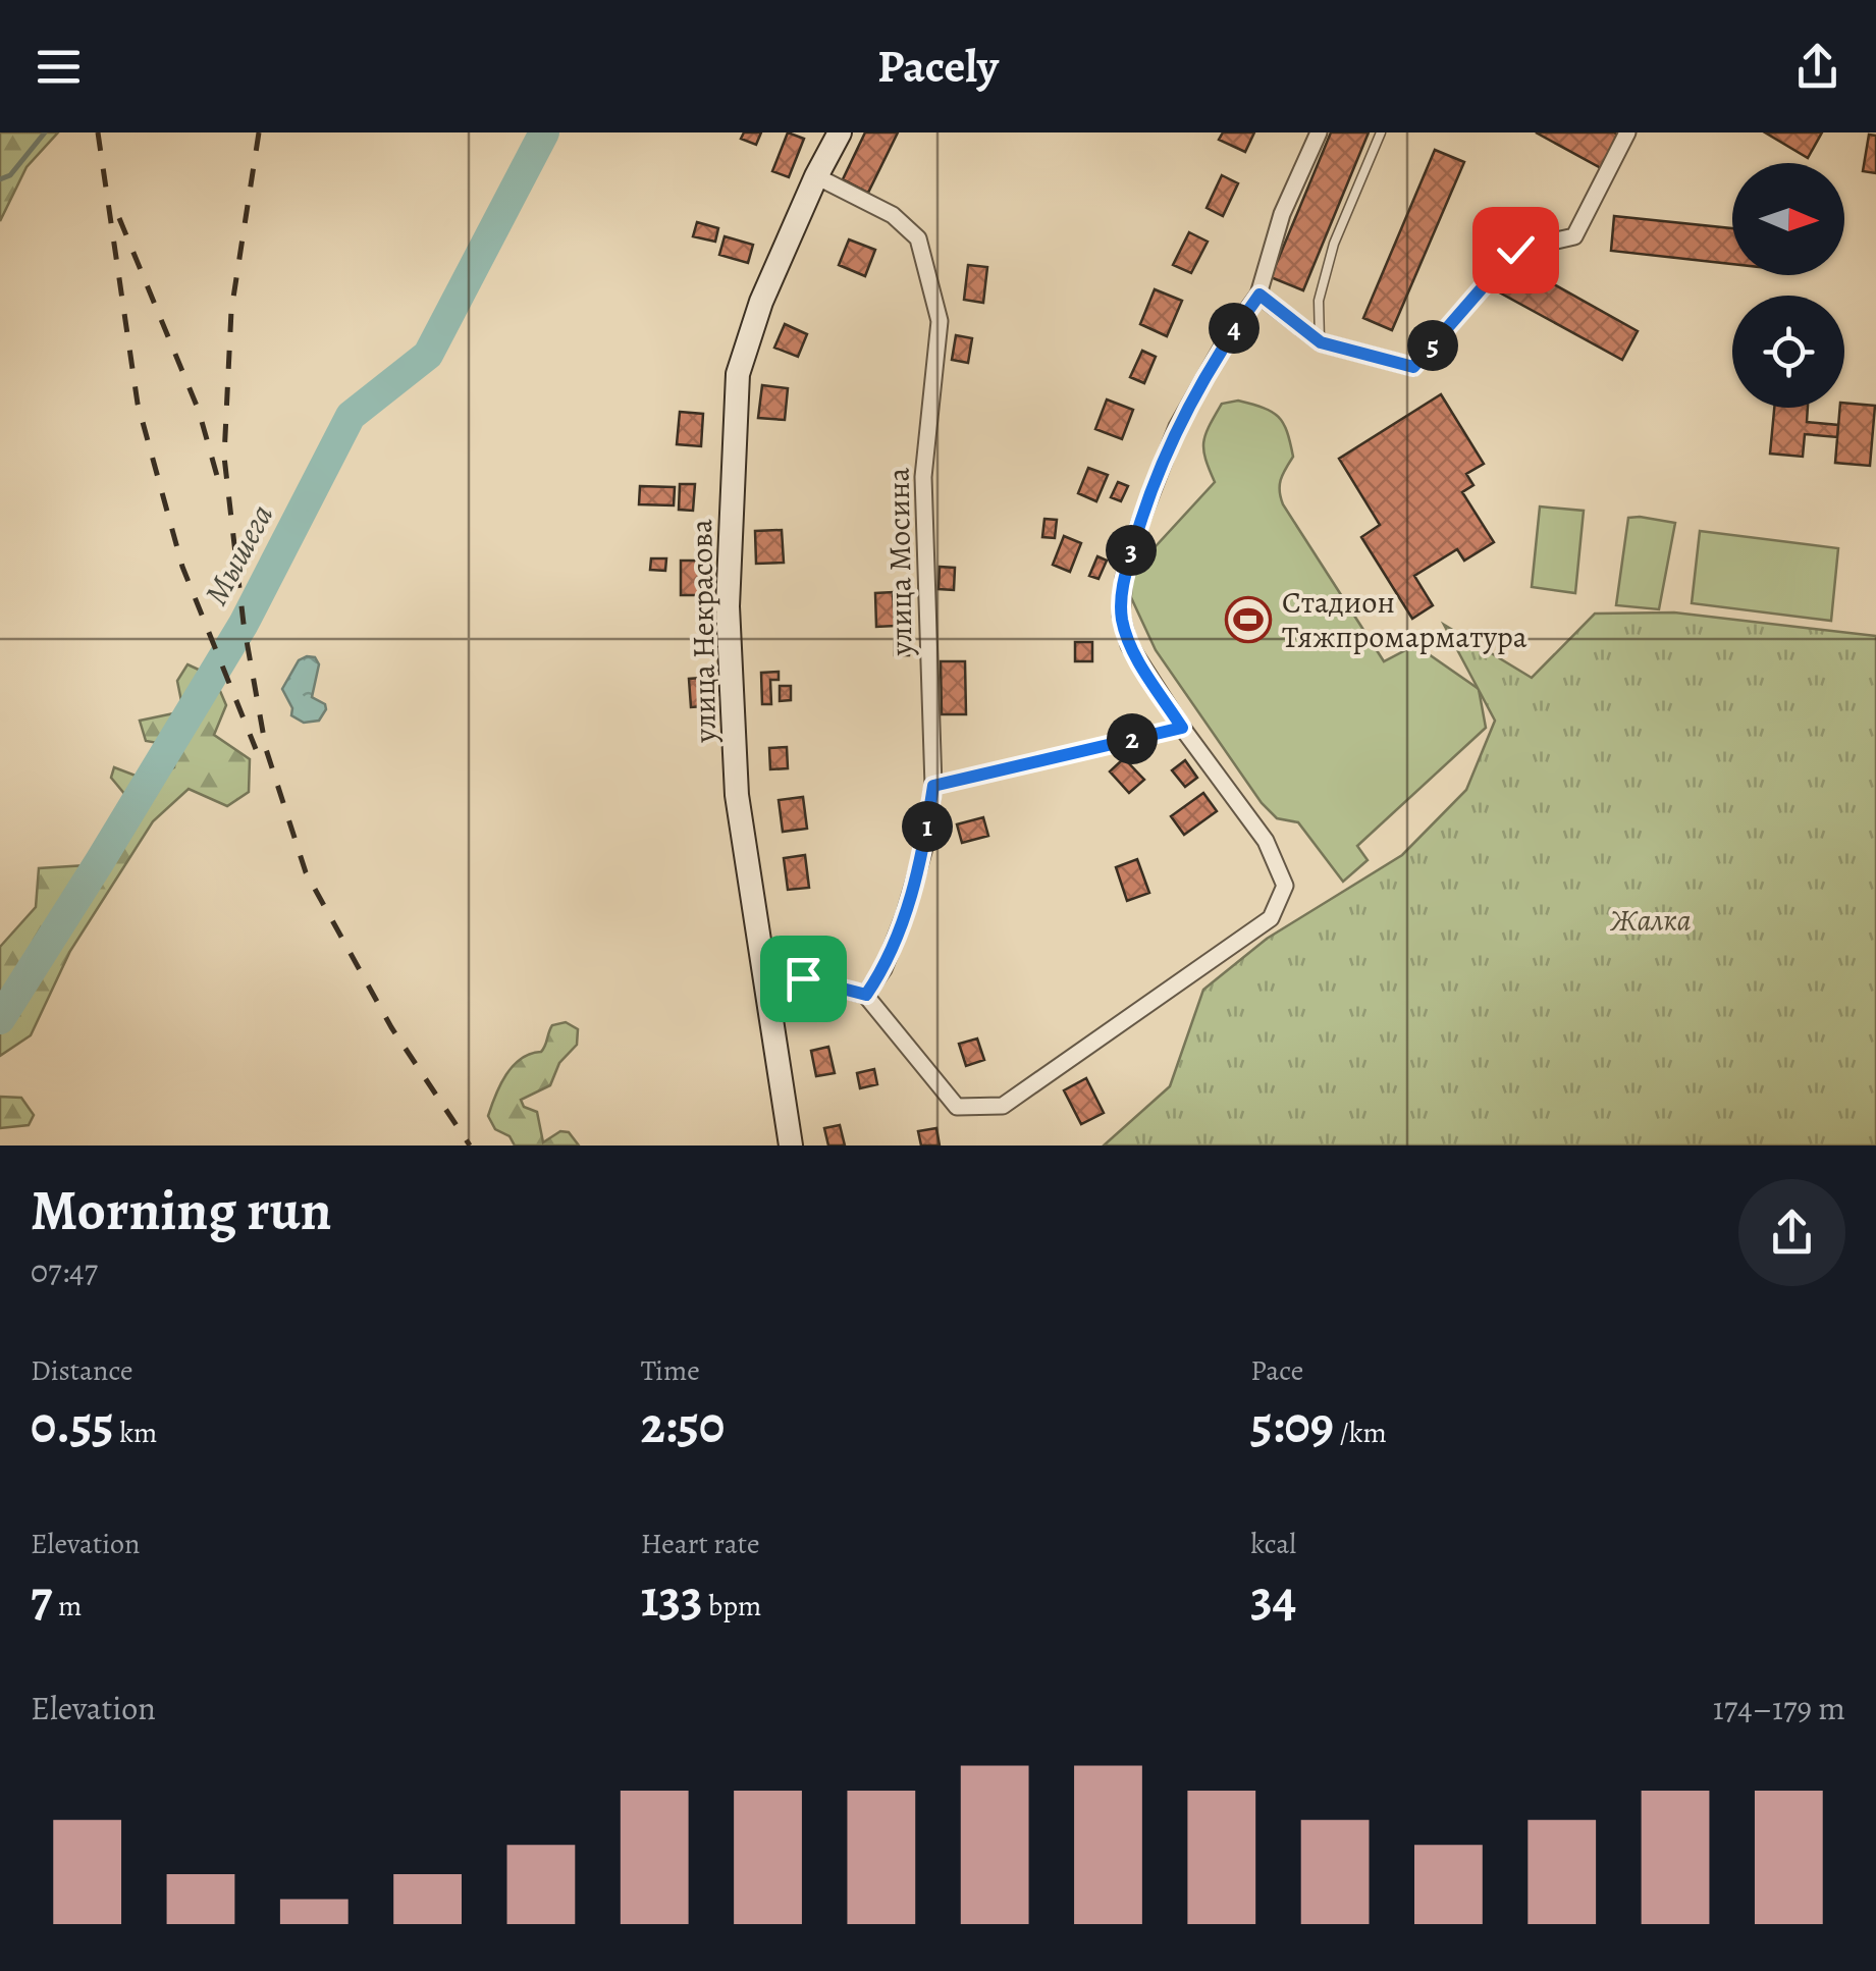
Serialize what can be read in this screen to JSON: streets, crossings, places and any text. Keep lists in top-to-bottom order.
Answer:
{
  "streets": {
    "main road": ["улица Некрасова"],
    "street": ["улица Мосина"]
  },
  "crossings": [
    ["улица Мосина", "улица Некрасова"]
  ],
  "water": ["Мышега"],
  "parks": ["Жалка"],
  "places": {
    "sports": ["Стадион Тяжпромарматура"]
  },
  "north": "right",
  "page": {
    "header": "Pacely",
    "pins": [
      "4",
      "5",
      "3",
      "2",
      "1"
    ],
    "heading": ["Morning run", "07:47"],
    "stats": [
      ["Distance", "0.55 km"],
      ["Time", "2:50"],
      ["Pace", "5:09 /km"],
      ["Elevation", "7 m"],
      ["Heart rate", "133 bpm"],
      ["kcal", "34"]
    ],
    "chart": ["Elevation", "174–179 m"]
  }
}
